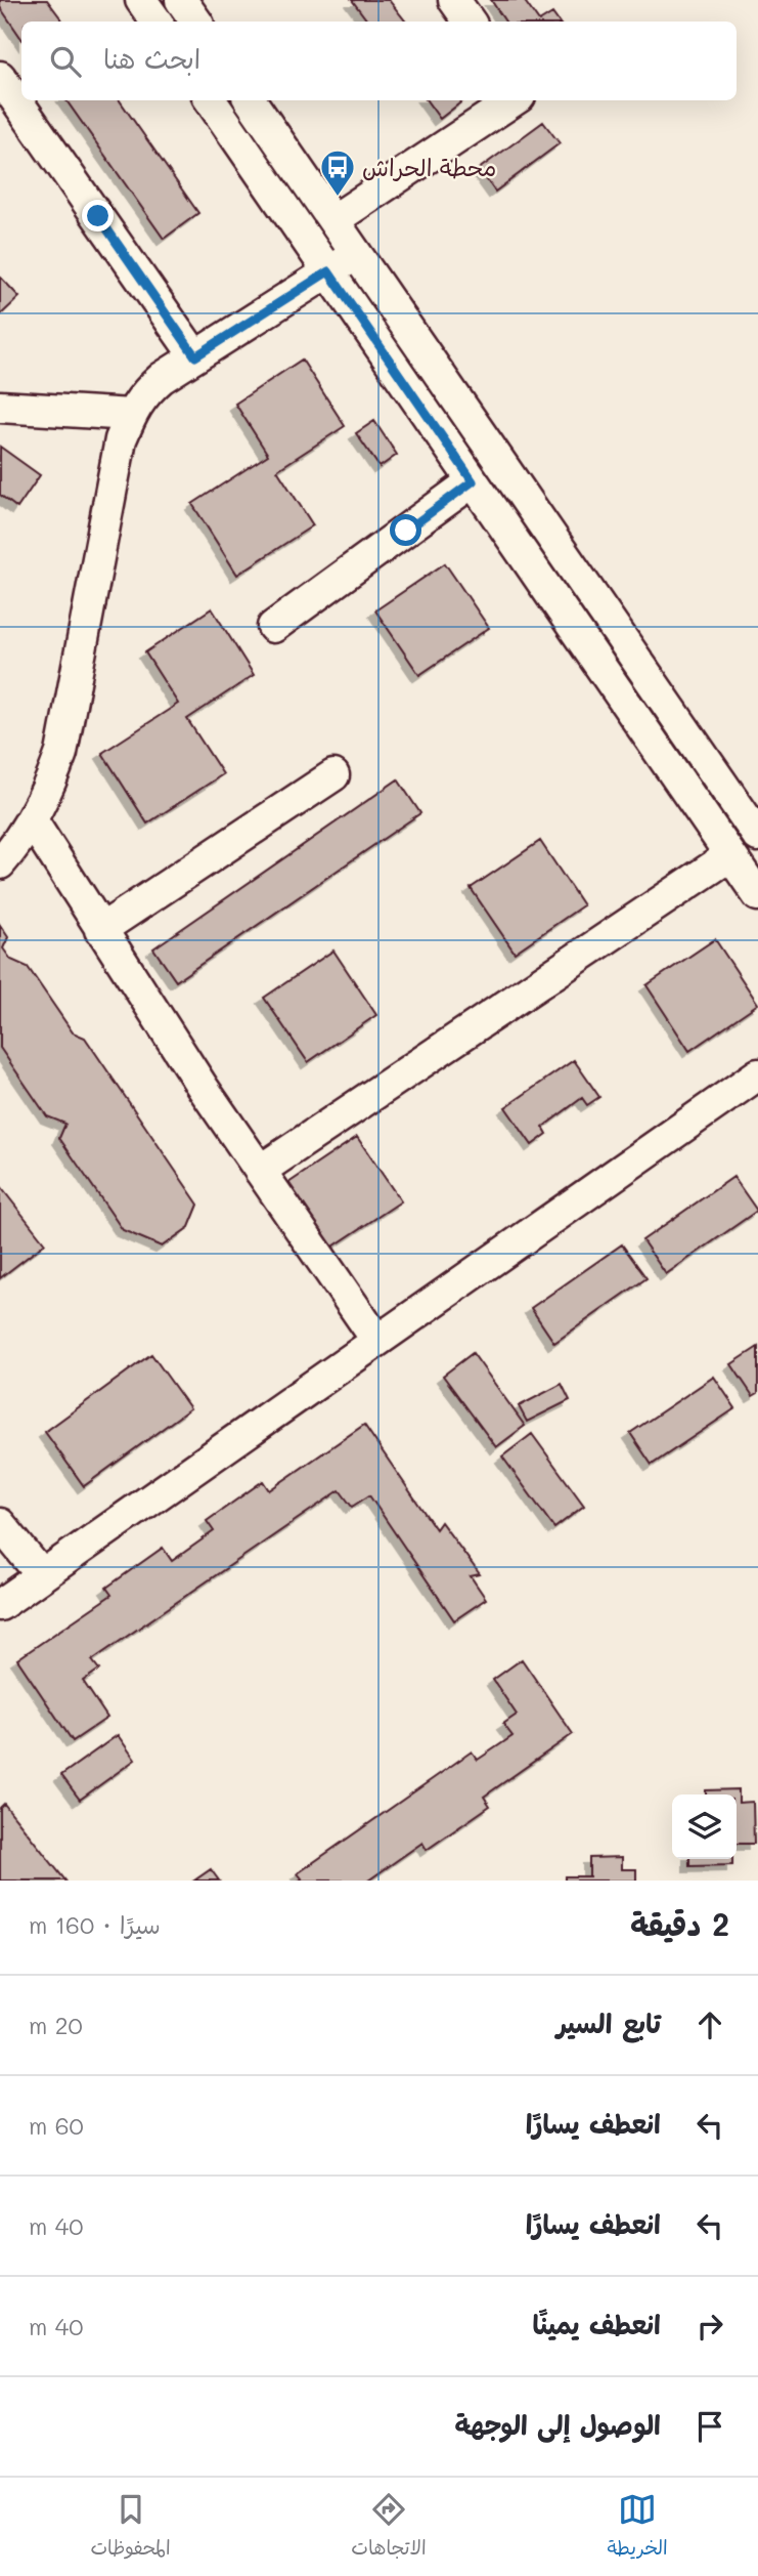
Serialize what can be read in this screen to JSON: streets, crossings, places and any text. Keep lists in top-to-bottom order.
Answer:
{
  "places": {
    "bus stop": ["محطة الحراش"]
  },
  "page": {
    "search": "ابحث هنا",
    "heading": ["2 دقيقة", "سيرًا · 160 m"],
    "list": [
      ["تابع السير", "20 m"],
      ["انعطف يسارًا", "60 m"],
      ["انعطف يسارًا", "40 m"],
      ["انعطف يمينًا", "40 m"],
      "الوصول إلى الوجهة"
    ],
    "nav": ["الخريطة", "الاتجاهات", "المحفوظات"]
  }
}
